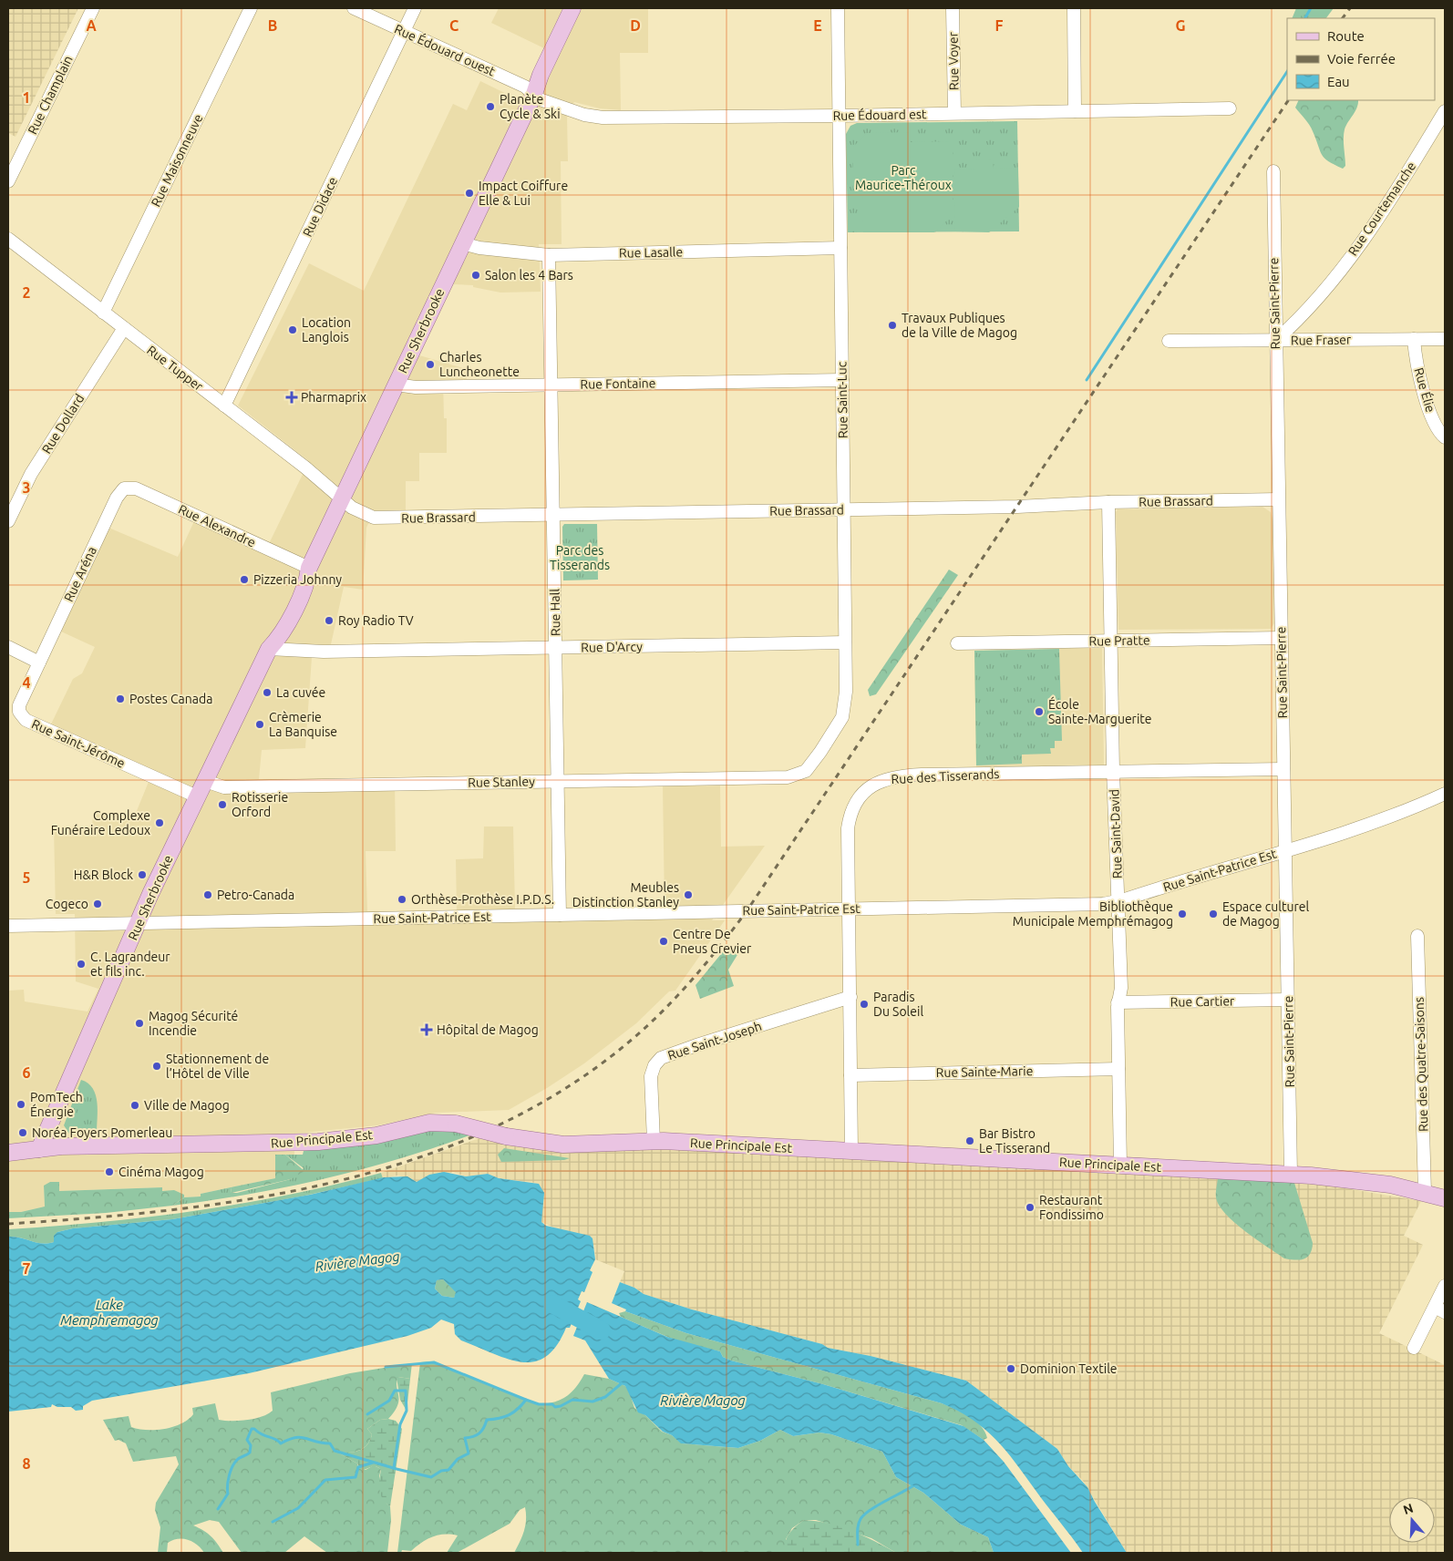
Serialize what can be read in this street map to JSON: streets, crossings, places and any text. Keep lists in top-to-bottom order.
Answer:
{
  "streets": {
    "main road": ["Rue Sherbrooke", "Rue Principale Est"],
    "street": [
      "Rue Édouard ouest",
      "Rue Voyer",
      "Rue Champlain",
      "Rue Édouard est",
      "Rue Maisonneuve",
      "Rue Didace",
      "Rue Courtemanche",
      "Rue Lasalle",
      "Rue Saint-Pierre",
      "Rue Fraser",
      "Rue Tupper",
      "Rue Fontaine",
      "Rue Élie",
      "Rue Saint-Luc",
      "Rue Dollard",
      "Rue Brassard",
      "Rue Alexandre",
      "Rue Aréna",
      "Rue Hall",
      "Rue Pratte",
      "Rue D'Arcy",
      "Rue Saint-Jérôme",
      "Rue des Tisserands",
      "Rue Stanley",
      "Rue Saint-David",
      "Rue Saint-Patrice Est",
      "Rue Cartier",
      "Rue Saint-Joseph",
      "Rue des Quatre-Saisons",
      "Rue Sainte-Marie"
    ]
  },
  "crossings": [
    ["Rue Édouard ouest", "Rue Édouard est"],
    ["Rue Édouard ouest", "Rue Didace"],
    ["Rue Édouard ouest", "Rue Sherbrooke"],
    ["Rue Voyer", "Rue Édouard est"],
    ["Rue Édouard est", "Rue Sherbrooke"],
    ["Rue Édouard est", "Rue Saint-Luc"],
    ["Rue Maisonneuve", "Rue Tupper"],
    ["Rue Didace", "Rue Tupper"],
    ["Rue Courtemanche", "Rue Saint-Pierre"],
    ["Rue Courtemanche", "Rue Fraser"],
    ["Rue Lasalle", "Rue Sherbrooke"],
    ["Rue Lasalle", "Rue Saint-Luc"],
    ["Rue Lasalle", "Rue Hall"],
    ["Rue Saint-Pierre", "Rue Fraser"],
    ["Rue Saint-Pierre", "Rue Brassard"],
    ["Rue Saint-Pierre", "Rue Pratte"],
    ["Rue Saint-Pierre", "Rue des Tisserands"],
    ["Rue Saint-Pierre", "Rue Saint-Patrice Est"],
    ["Rue Saint-Pierre", "Rue Cartier"],
    ["Rue Saint-Pierre", "Rue Principale Est"],
    ["Rue Sherbrooke", "Rue Tupper"],
    ["Rue Sherbrooke", "Rue Fontaine"],
    ["Rue Sherbrooke", "Rue Brassard"],
    ["Rue Sherbrooke", "Rue Alexandre"],
    ["Rue Sherbrooke", "Rue D'Arcy"],
    ["Rue Sherbrooke", "Rue Saint-Jérôme"],
    ["Rue Sherbrooke", "Rue Stanley"],
    ["Rue Sherbrooke", "Rue Saint-Patrice Est"],
    ["Rue Sherbrooke", "Rue Principale Est"],
    ["Rue Fraser", "Rue Élie"],
    ["Rue Tupper", "Rue Dollard"],
    ["Rue Tupper", "Rue Brassard"],
    ["Rue Fontaine", "Rue Saint-Luc"],
    ["Rue Fontaine", "Rue Hall"],
    ["Rue Saint-Luc", "Rue Brassard"],
    ["Rue Saint-Luc", "Rue D'Arcy"],
    ["Rue Saint-Luc", "Rue Stanley"],
    ["Rue Brassard", "Rue Hall"],
    ["Rue Brassard", "Rue Saint-David"],
    ["Rue Alexandre", "Rue Aréna"],
    ["Rue Aréna", "Rue Saint-Jérôme"],
    ["Rue Hall", "Rue D'Arcy"],
    ["Rue Hall", "Rue Stanley"],
    ["Rue Hall", "Rue Saint-Patrice Est"],
    ["Rue Pratte", "Rue Saint-David"],
    ["Rue des Tisserands", "Rue Saint-David"],
    ["Rue des Tisserands", "Rue Saint-Patrice Est"],
    ["Rue des Tisserands", "Rue Saint-Joseph"],
    ["Rue des Tisserands", "Rue Sainte-Marie"],
    ["Rue des Tisserands", "Rue Principale Est"],
    ["Rue Saint-David", "Rue Saint-Patrice Est"],
    ["Rue Saint-David", "Rue Cartier"],
    ["Rue Saint-David", "Rue Sainte-Marie"],
    ["Rue Saint-David", "Rue Principale Est"],
    ["Rue Saint-Joseph", "Rue Principale Est"],
    ["Rue des Quatre-Saisons", "Rue Principale Est"]
  ],
  "water": ["Rivière Magog", "Lake Memphremagog"],
  "parks": ["Parc Maurice-Théroux", "Parc des Tisserands"],
  "places": {
    "other": [
      "Planète Cycle & Ski",
      "Impact Coiffure Elle & Lui",
      "Salon les 4 Bars",
      "Travaux Publiques de la Ville de Magog",
      "Location Langlois",
      "Charles Luncheonette",
      "Pizzeria Johnny",
      "Roy Radio TV",
      "La cuvée",
      "Postes Canada",
      "École Sainte-Marguerite",
      "Crèmerie La Banquise",
      "Rotisserie Orford",
      "Complexe Funéraire Ledoux",
      "H&R Block",
      "Petro-Canada",
      "Meubles Distinction Stanley",
      "Orthèse-Prothèse I.P.D.S.",
      "Cogeco",
      "Bibliothèque Municipale Memphrémagog",
      "Espace culturel de Magog",
      "Centre De Pneus Crevier",
      "C. Lagrandeur et fils inc.",
      "Paradis Du Soleil",
      "Magog Sécurité Incendie",
      "Stationnement de l’Hôtel de Ville",
      "PomTech Énergie",
      "Ville de Magog",
      "Noréa Foyers Pomerleau",
      "Bar Bistro Le Tisserand",
      "Cinéma Magog",
      "Restaurant Fondissimo",
      "Dominion Textile"
    ],
    "health": ["Pharmaprix", "Hôpital de Magog"]
  },
  "legend": ["Route", "Voie ferrée", "Eau"],
  "north": "top",
  "grid": {
    "columns": [
      "A",
      "B",
      "C",
      "D",
      "E",
      "F",
      "G"
    ],
    "rows": [
      "1",
      "2",
      "3",
      "4",
      "5",
      "6",
      "7",
      "8"
    ]
  }
}
